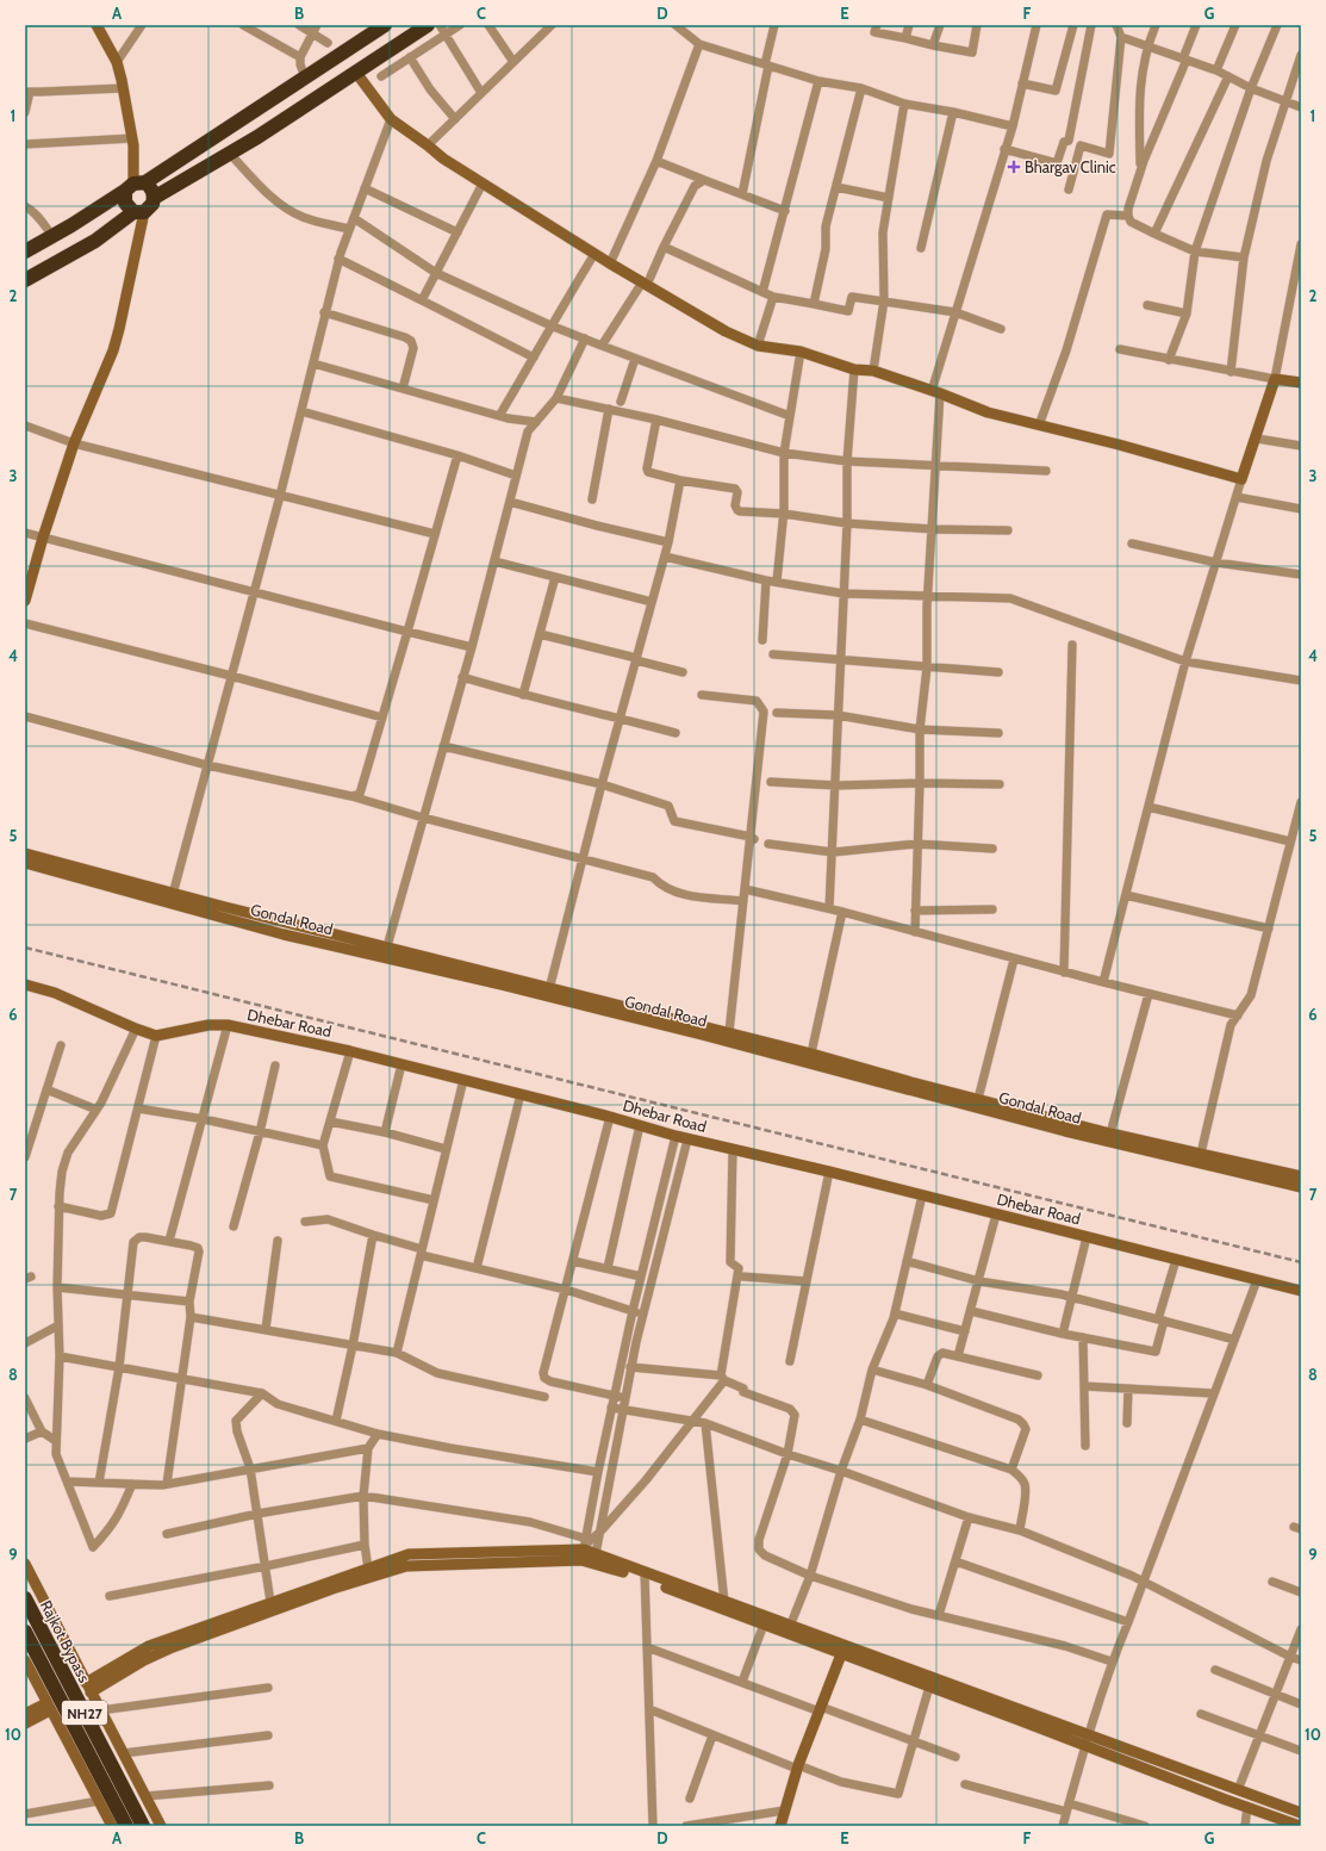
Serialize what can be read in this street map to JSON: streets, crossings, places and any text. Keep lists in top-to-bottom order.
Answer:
{
  "streets": {
    "highway": ["Rajkot Bypass", "NH27"],
    "street": ["Gondal Road", "Dhebar Road"]
  },
  "places": {
    "health": ["Bhargav Clinic"]
  },
  "grid": {
    "columns": [
      "A",
      "B",
      "C",
      "D",
      "E",
      "F",
      "G"
    ],
    "rows": [
      "1",
      "2",
      "3",
      "4",
      "5",
      "6",
      "7",
      "8",
      "9",
      "10"
    ]
  }
}
